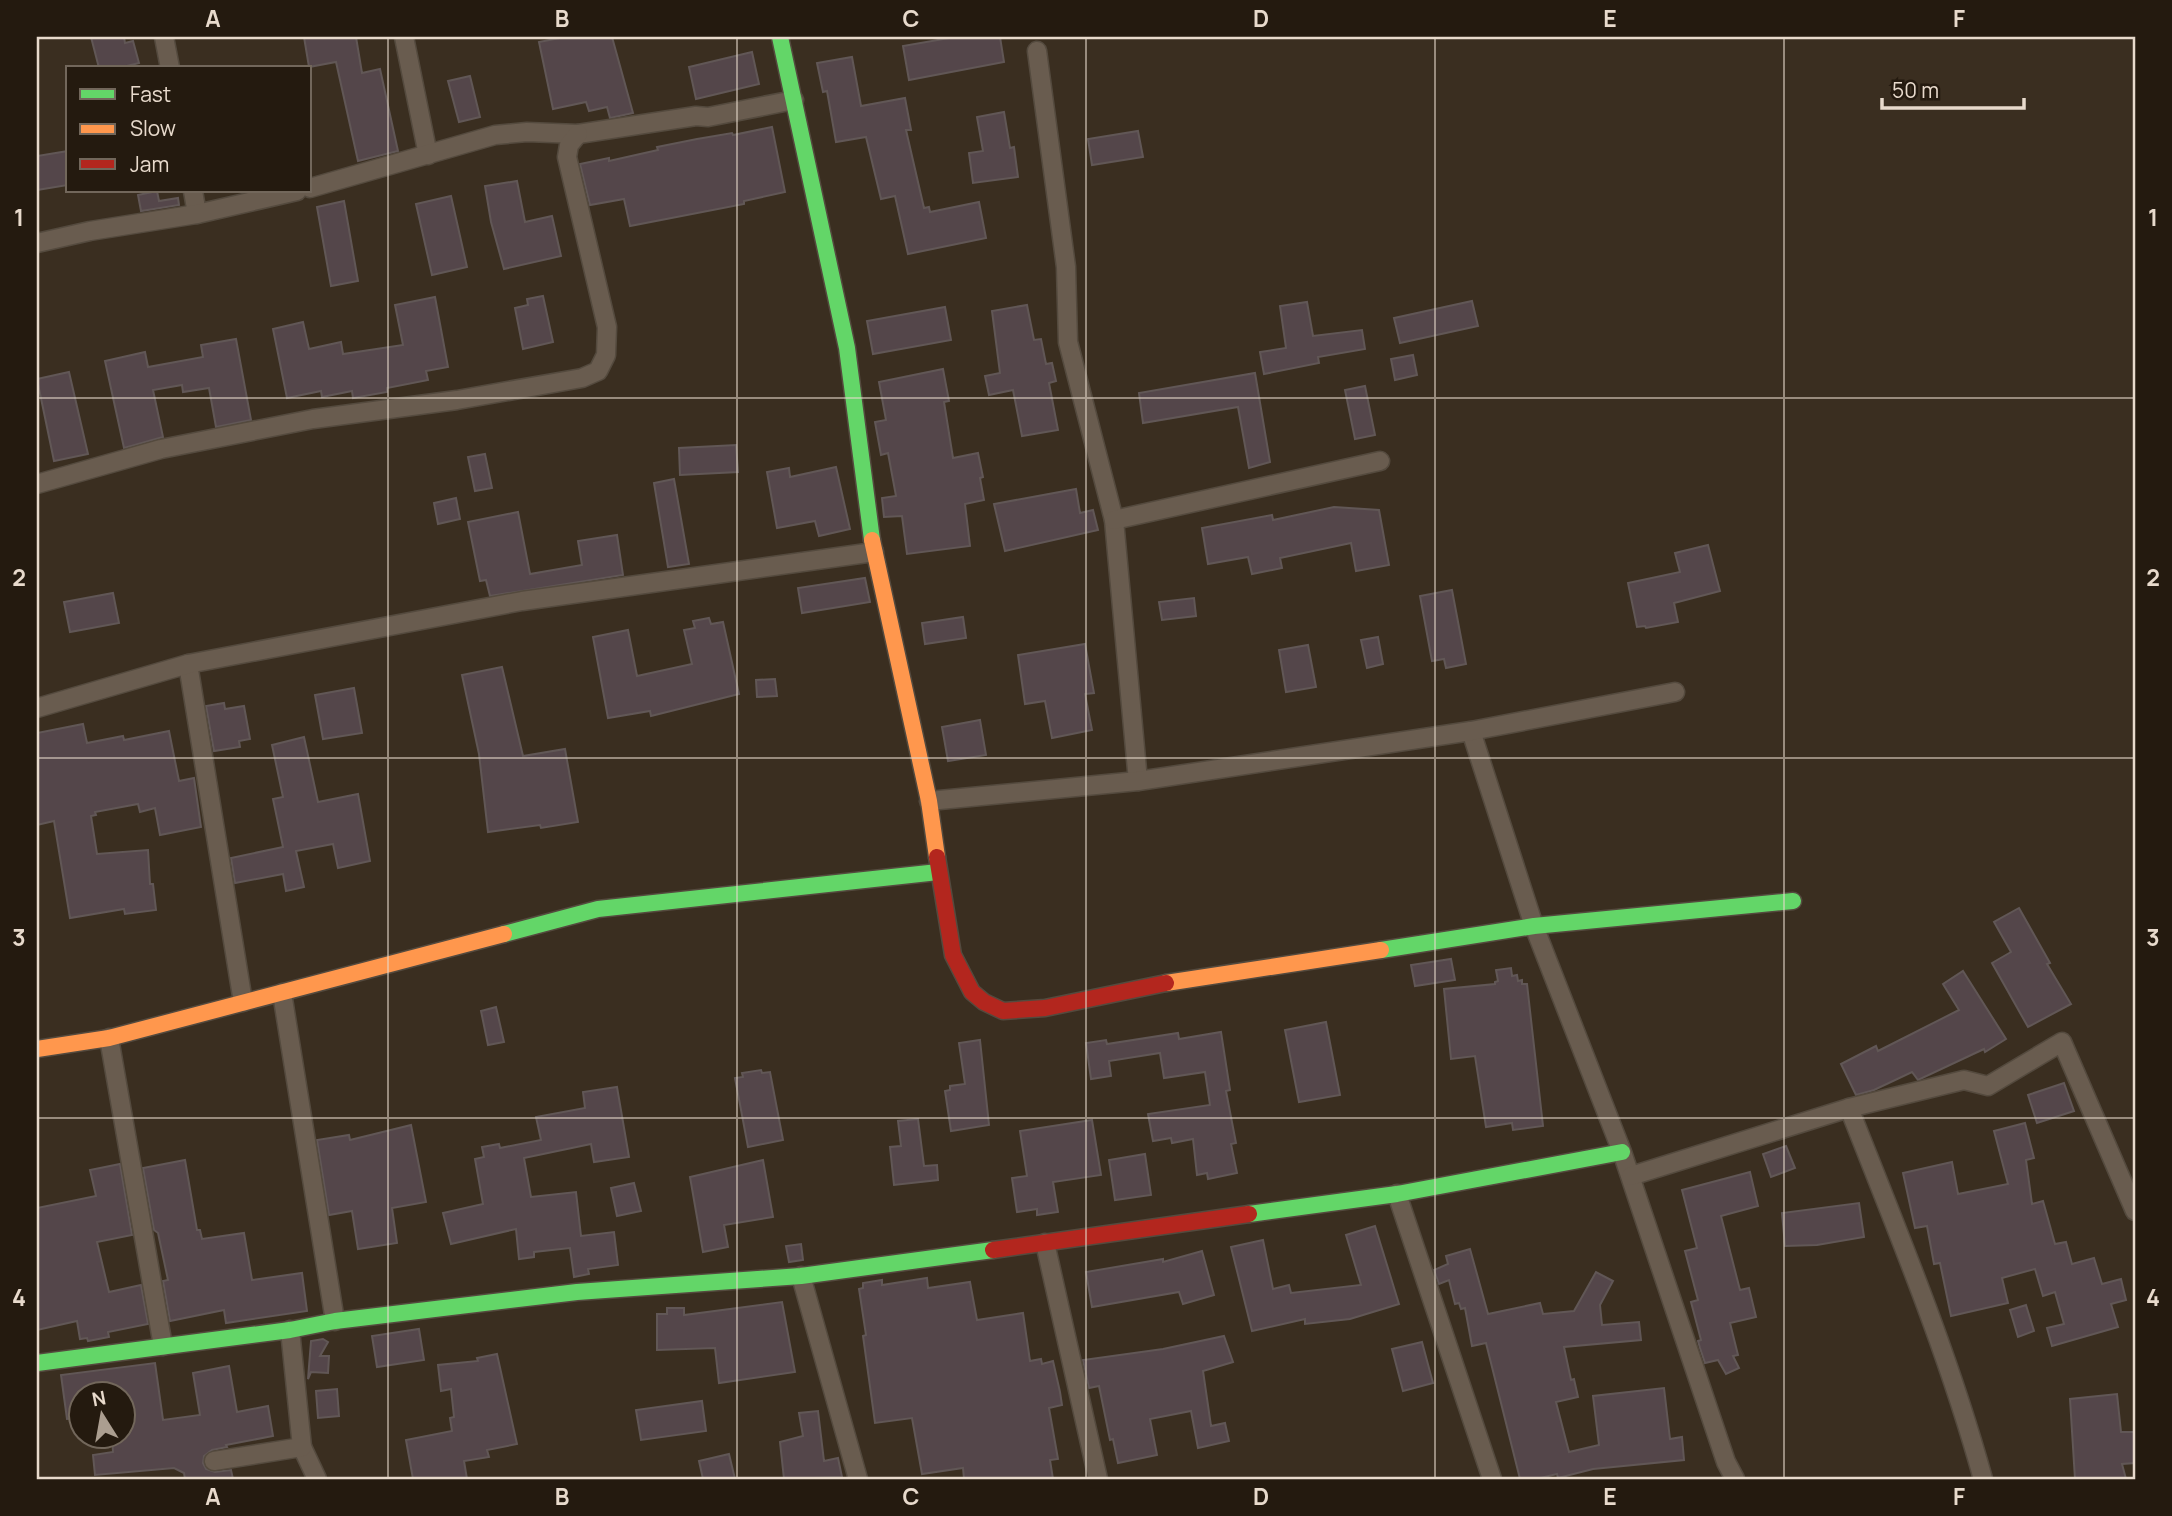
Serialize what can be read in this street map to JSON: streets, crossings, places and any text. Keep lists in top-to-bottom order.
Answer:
{
  "legend": ["Fast", "Slow", "Jam"],
  "scale_bar": "50 m",
  "north": "top",
  "grid": {
    "columns": [
      "A",
      "B",
      "C",
      "D",
      "E",
      "F"
    ],
    "rows": [
      "1",
      "2",
      "3",
      "4"
    ]
  }
}
